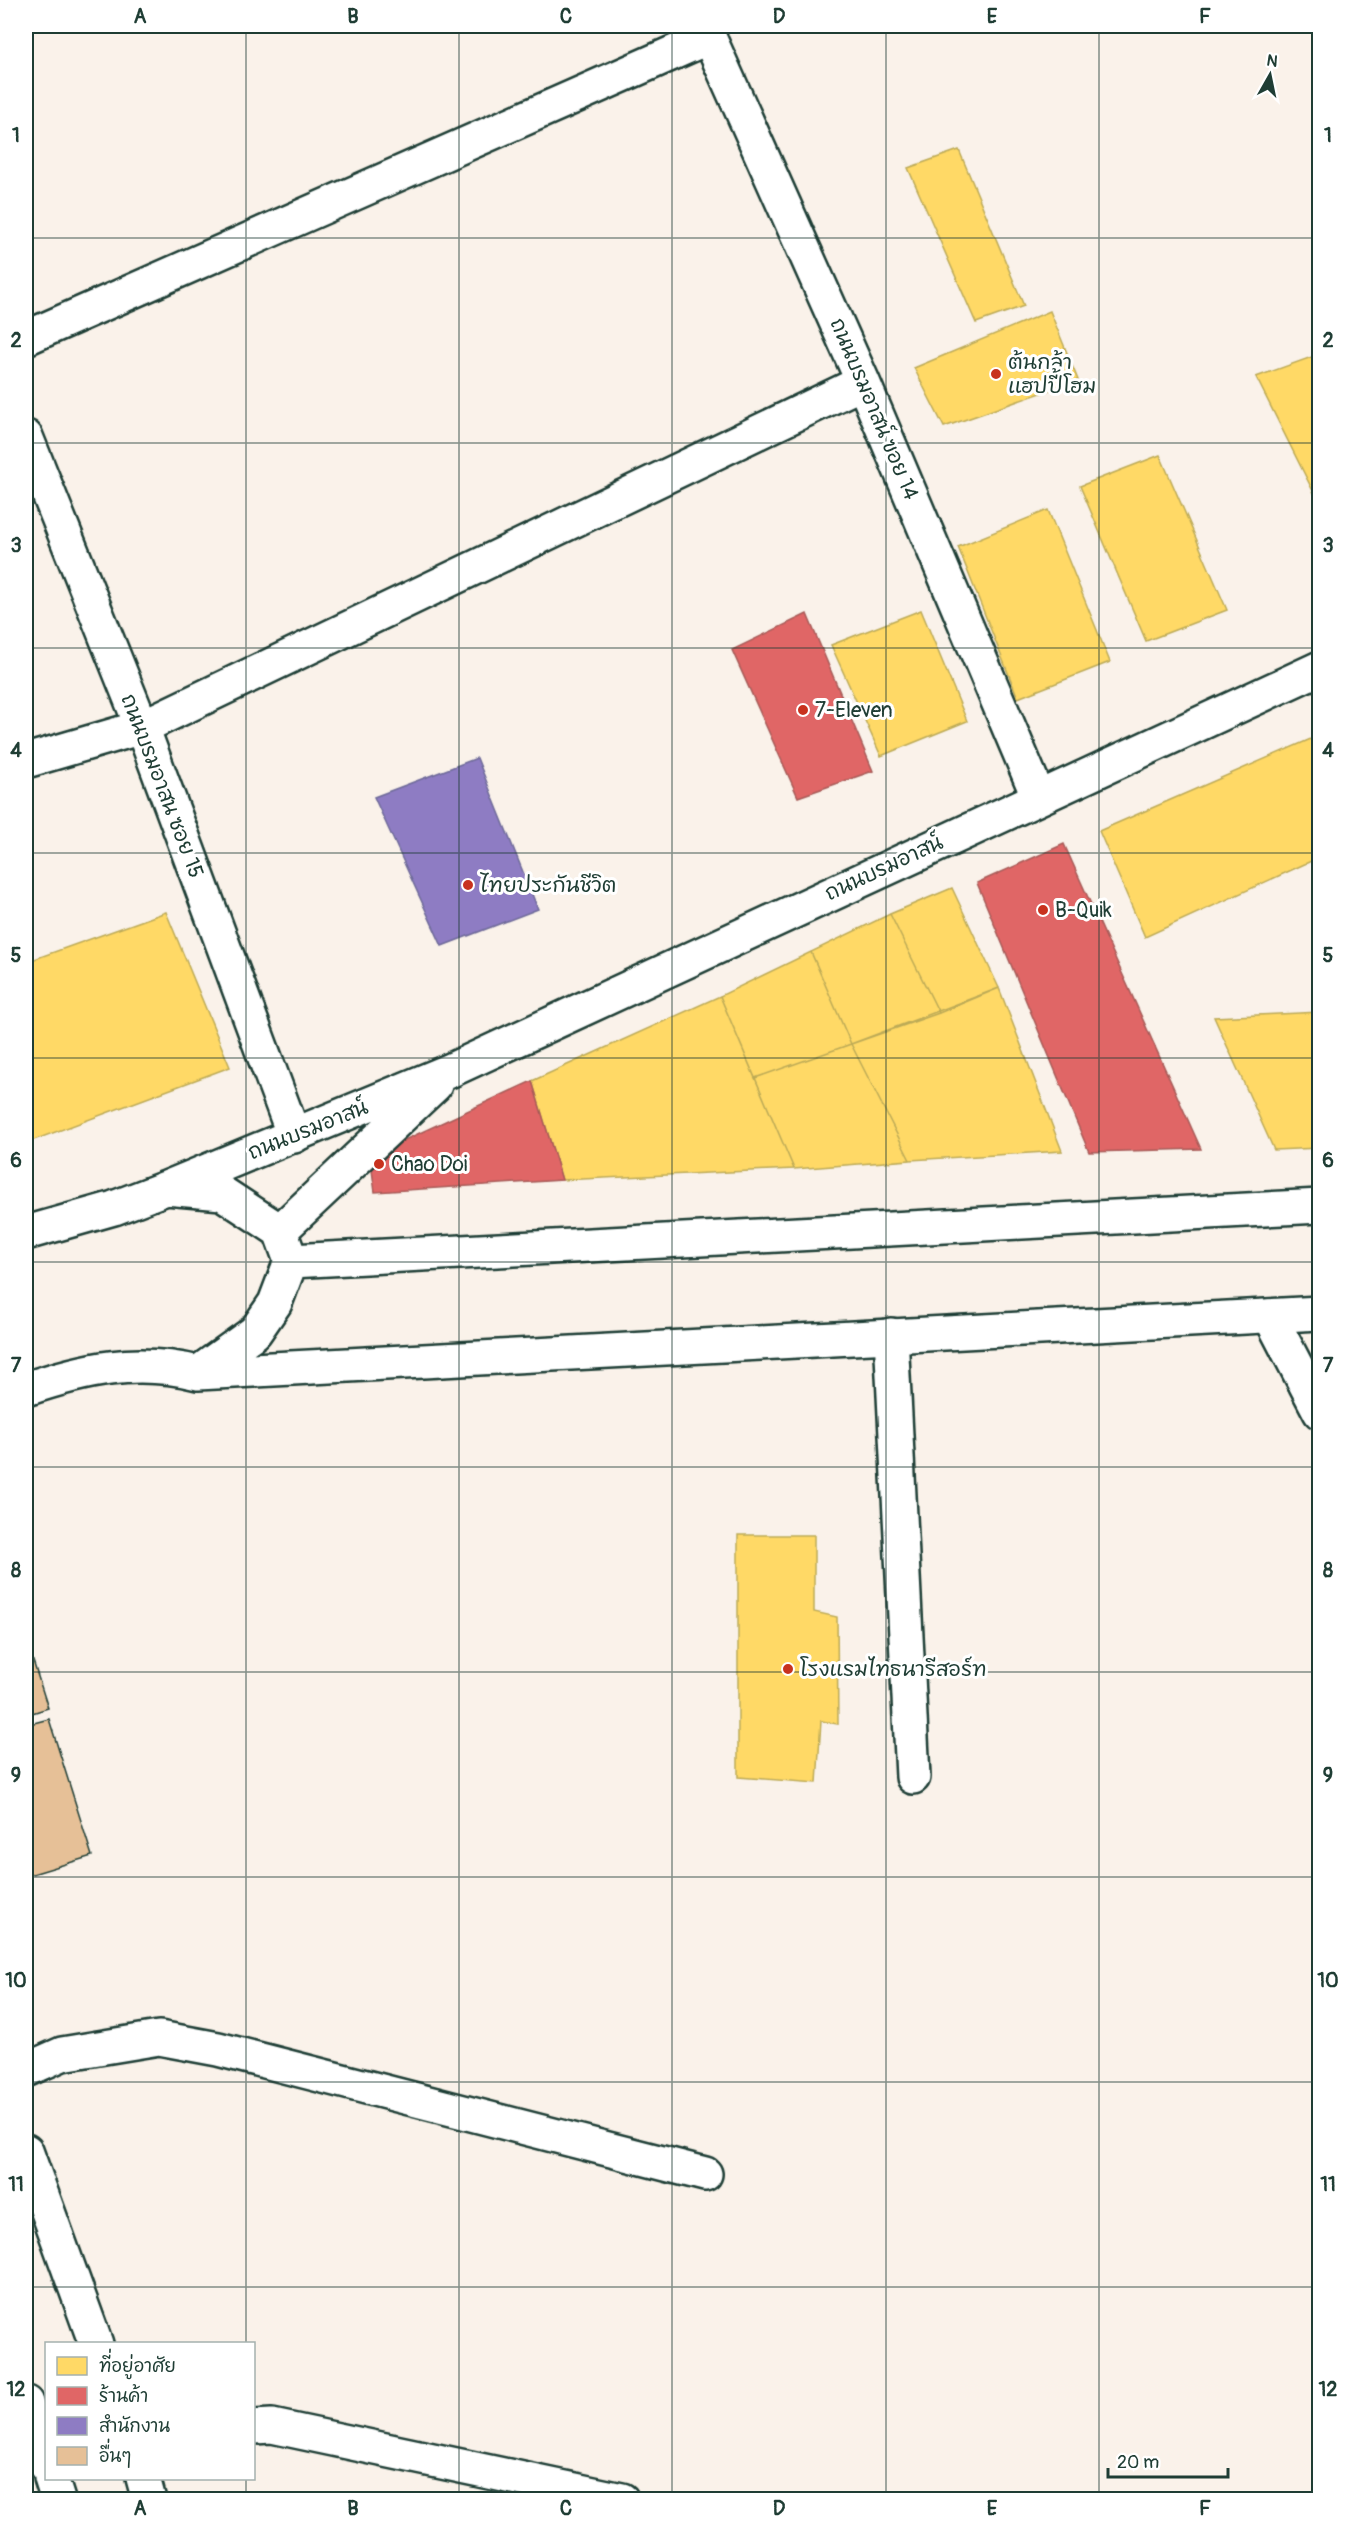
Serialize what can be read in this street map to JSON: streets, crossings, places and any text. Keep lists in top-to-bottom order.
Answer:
{
  "streets": {
    "main road": ["ถนนบรมอาสน์ ฃอย 14", "ถนนบรมอาสน ซอย 15", "ถนนบรมอาสน์"]
  },
  "crossings": [
    ["ถนนบรมอาสน์ ฃอย 14", "ถนนบรมอาสน์"],
    ["ถนนบรมอาสน ซอย 15", "ถนนบรมอาสน์"]
  ],
  "places": [
    "ต้นกล้า แฮปปี้โฮม",
    "7-Eleven",
    "ไทยประกันชีวิต",
    "B-Quik",
    "Chao Doi",
    "โรงแรมไทธนารีสอร์ท"
  ],
  "legend": [
    "ที่อยู่อาศัย",
    "ร้านค้า",
    "สำนักงาน",
    "อื่นๆ"
  ],
  "scale_bar": "20 m",
  "north": "top",
  "grid": {
    "columns": [
      "A",
      "B",
      "C",
      "D",
      "E",
      "F"
    ],
    "rows": [
      "1",
      "2",
      "3",
      "4",
      "5",
      "6",
      "7",
      "8",
      "9",
      "10",
      "11",
      "12"
    ]
  }
}
